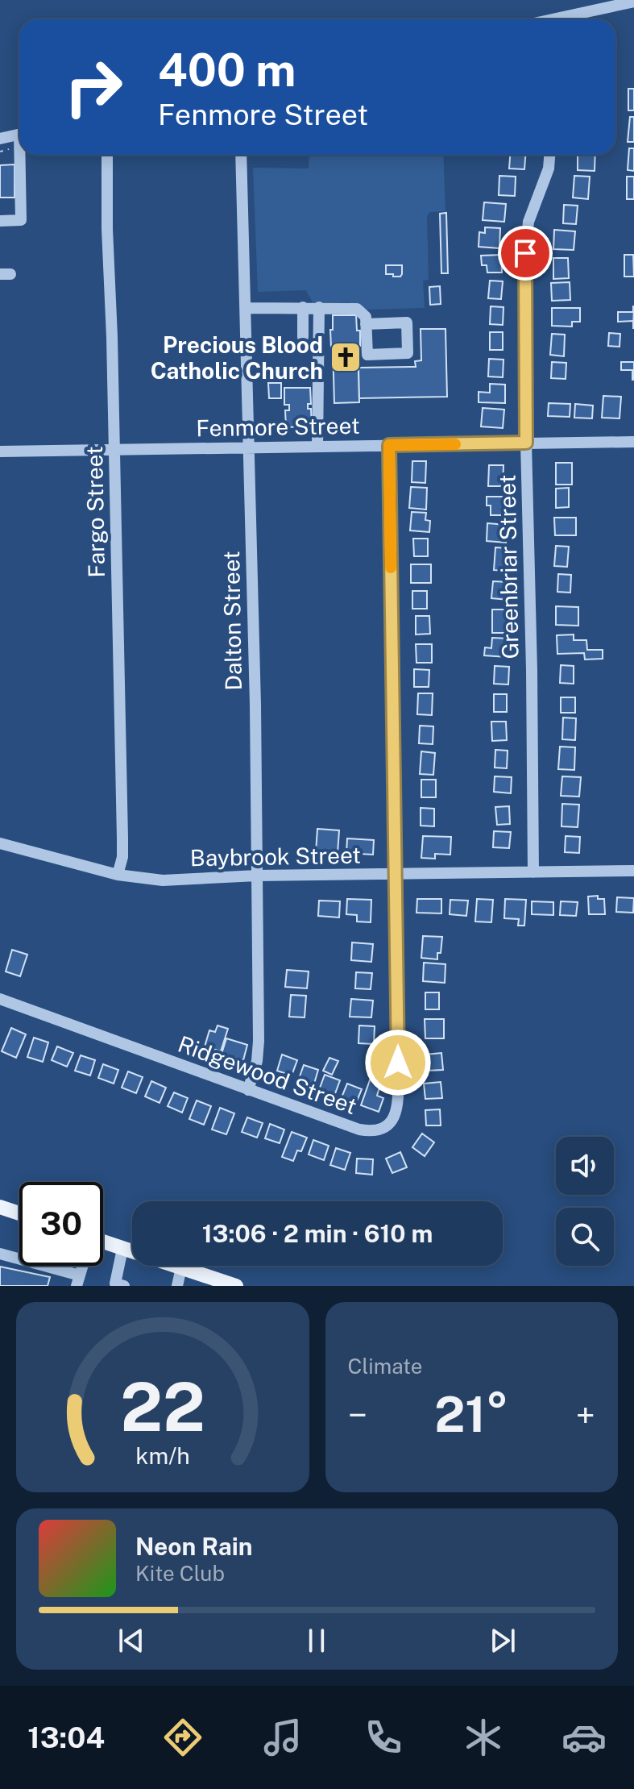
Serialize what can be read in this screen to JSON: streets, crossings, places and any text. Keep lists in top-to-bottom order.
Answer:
{
  "streets": {
    "street": [
      "Fenmore Street",
      "Fargo Street",
      "Greenbriar Street",
      "Dalton Street",
      "Baybrook Street",
      "Ridgewood Street"
    ]
  },
  "crossings": [
    ["Fenmore Street", "Fargo Street"],
    ["Fenmore Street", "Greenbriar Street"],
    ["Fenmore Street", "Dalton Street"],
    ["Fenmore Street", "Ridgewood Street"],
    ["Fargo Street", "Baybrook Street"],
    ["Greenbriar Street", "Baybrook Street"],
    ["Dalton Street", "Baybrook Street"],
    ["Dalton Street", "Ridgewood Street"],
    ["Baybrook Street", "Ridgewood Street"]
  ],
  "places": {
    "church": ["Precious Blood Catholic Church"]
  },
  "page": {
    "turn": ["400 m", "Fenmore Street"],
    "limit": "30",
    "trip": "13:06 · 2 min · 610 m",
    "tile": "Climate",
    "heat": ["−", "21°", "+"],
    "song": ["Neon Rain", "Kite Club"],
    "tabs": "13:04",
    "gauge": ["22", "km/h"]
  }
}
